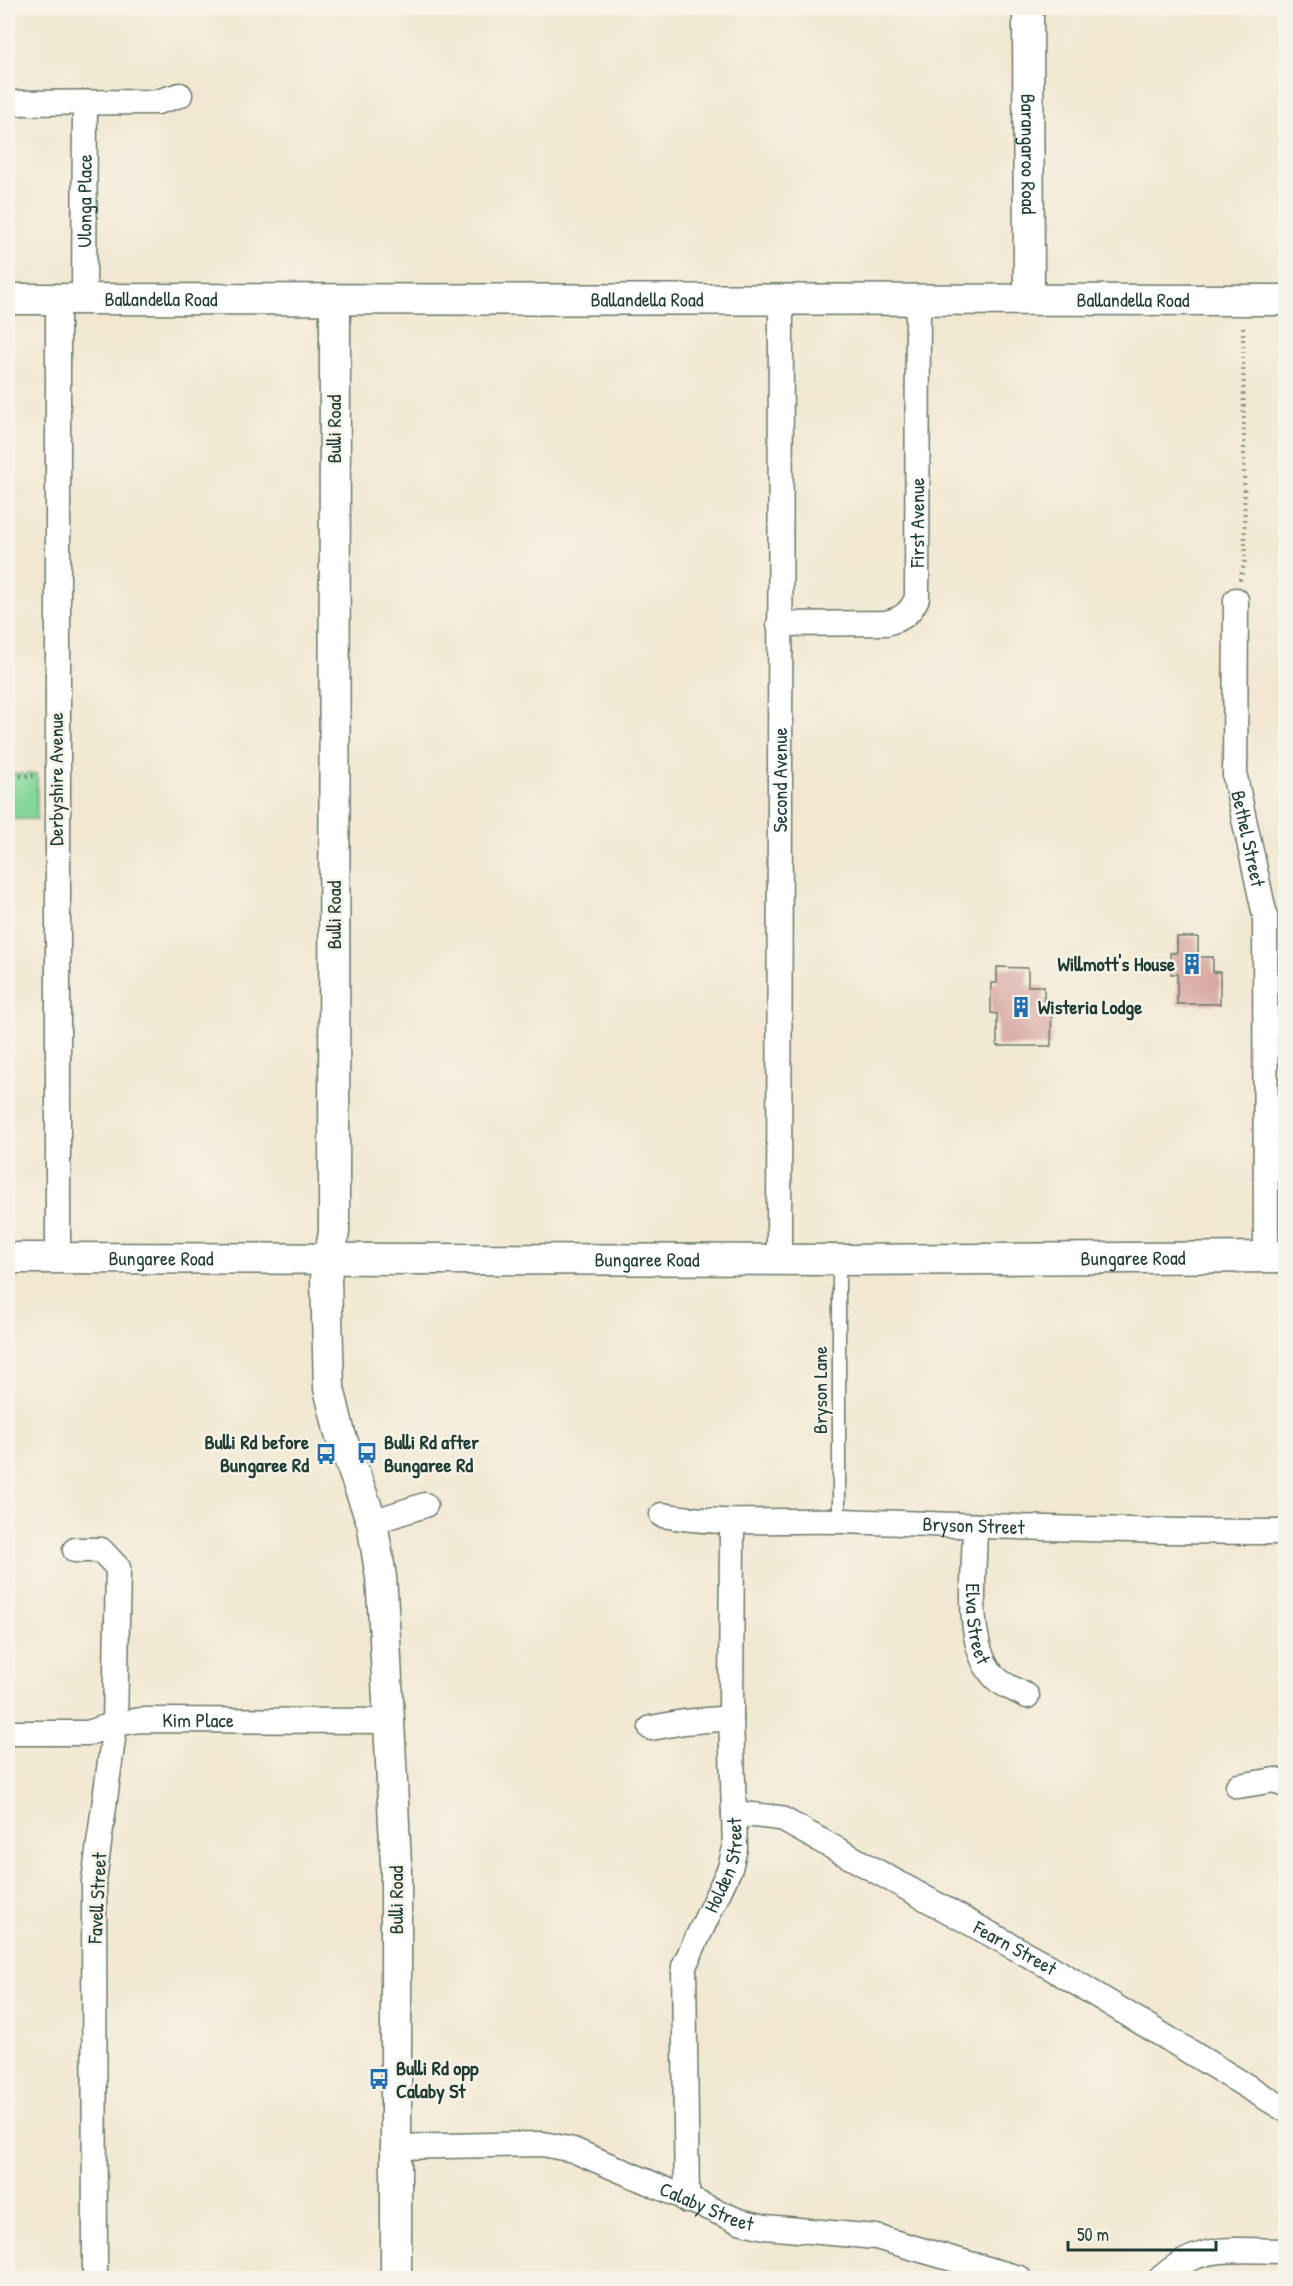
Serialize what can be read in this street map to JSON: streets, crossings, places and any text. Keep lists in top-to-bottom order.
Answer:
{
  "streets": {
    "street": [
      "Barangaroo Road",
      "Ulonga Place",
      "Ballandella Road",
      "Bulli Road",
      "First Avenue",
      "Derbyshire Avenue",
      "Second Avenue",
      "Bethel Street",
      "Bungaree Road",
      "Bryson Street",
      "Elva Street",
      "Kim Place",
      "Holden Street",
      "Favell Street",
      "Fearn Street",
      "Calaby Street"
    ],
    "lane": ["Bryson Lane"]
  },
  "crossings": [
    ["Barangaroo Road", "Ballandella Road"],
    ["Ulonga Place", "Ballandella Road"],
    ["Ulonga Place", "Derbyshire Avenue"],
    ["Ballandella Road", "Bulli Road"],
    ["Ballandella Road", "First Avenue"],
    ["Ballandella Road", "Derbyshire Avenue"],
    ["Ballandella Road", "Second Avenue"],
    ["Bulli Road", "Bungaree Road"],
    ["Bulli Road", "Kim Place"],
    ["Bulli Road", "Calaby Street"],
    ["First Avenue", "Second Avenue"],
    ["Derbyshire Avenue", "Bungaree Road"],
    ["Second Avenue", "Bungaree Road"],
    ["Bethel Street", "Bungaree Road"],
    ["Bungaree Road", "Bryson Lane"],
    ["Bryson Lane", "Bryson Street"],
    ["Bryson Street", "Elva Street"],
    ["Bryson Street", "Holden Street"],
    ["Kim Place", "Favell Street"],
    ["Holden Street", "Fearn Street"],
    ["Holden Street", "Calaby Street"]
  ],
  "places": {
    "building": ["Willmott's House", "Wisteria Lodge"],
    "bus stop": ["Bulli Rd after Bungaree Rd", "Bulli Rd before Bungaree Rd", "Bulli Rd opp Calaby St"]
  },
  "scale_bar": "50 m"
}
